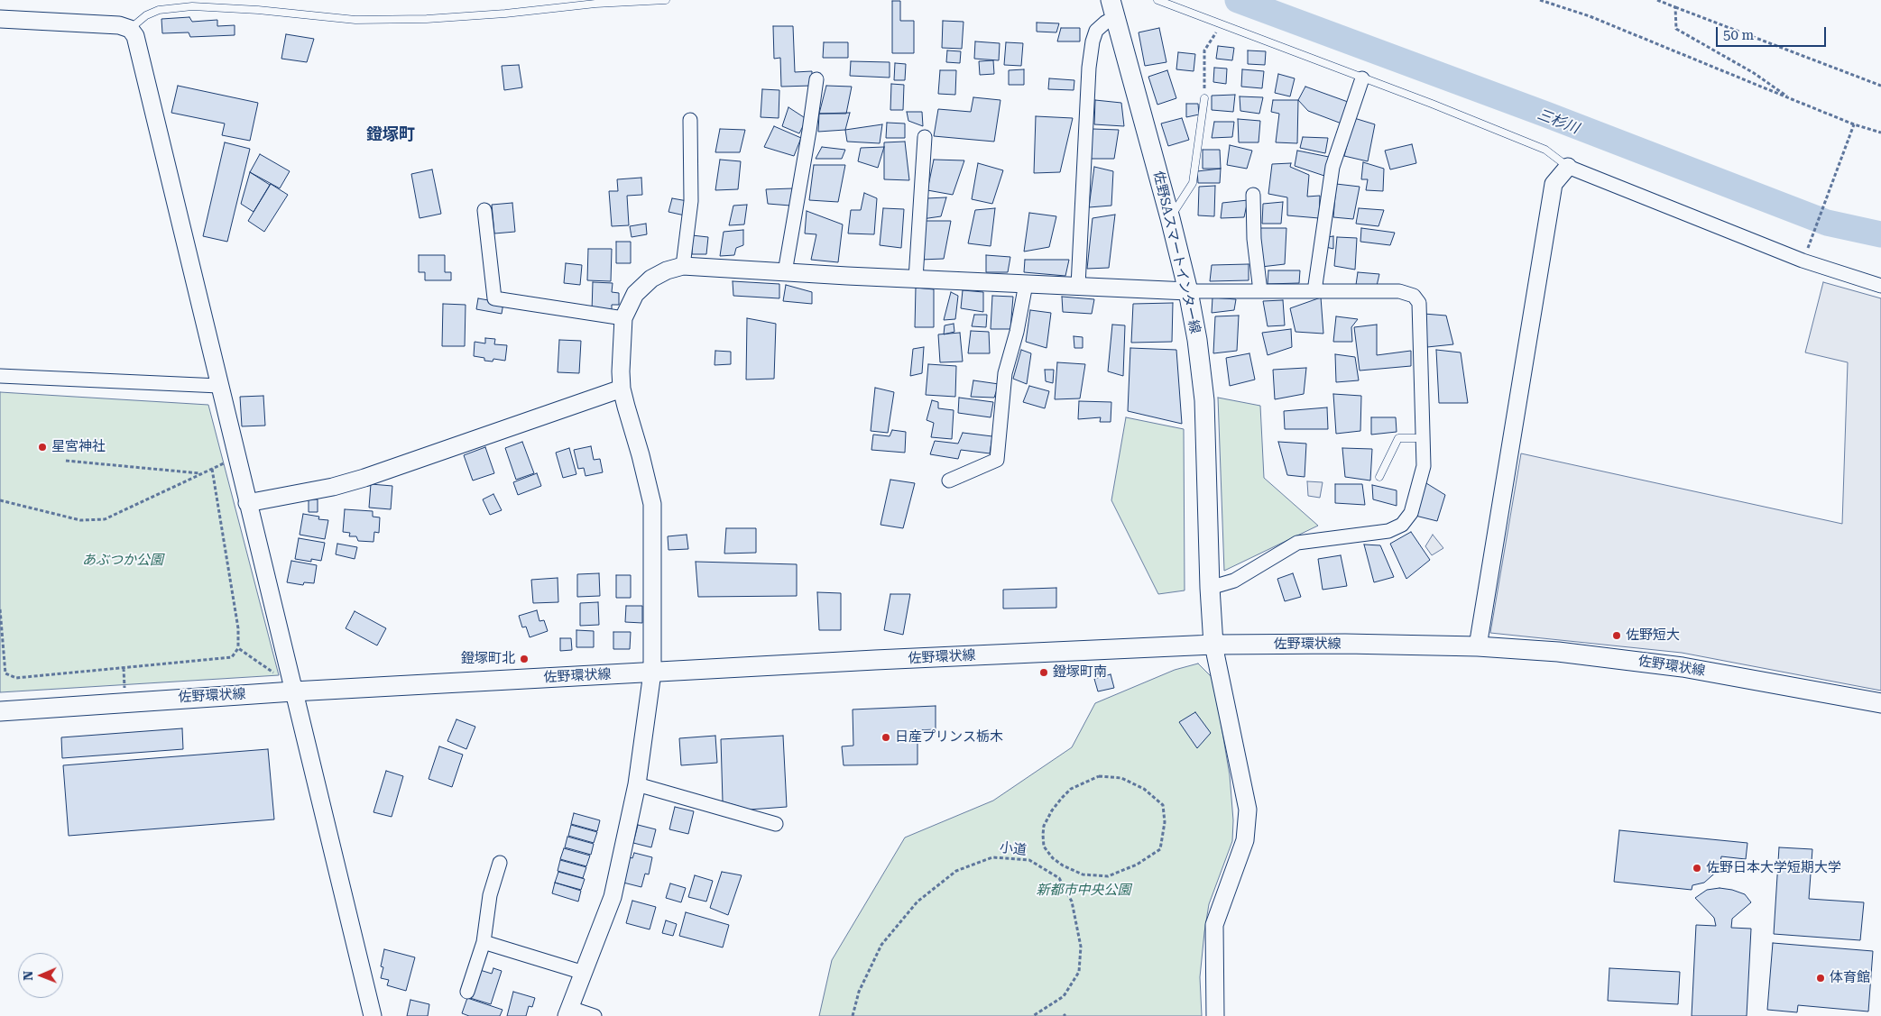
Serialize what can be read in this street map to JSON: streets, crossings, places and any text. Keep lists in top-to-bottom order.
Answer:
{
  "streets": {
    "main road": ["佐野SAスマートインター線", "佐野環状線"],
    "path": ["小道"]
  },
  "crossings": [
    ["佐野SAスマートインター線", "佐野環状線"]
  ],
  "districts": ["鐙塚町"],
  "water": ["三杉川"],
  "parks": ["あぶつか公園", "新都市中央公園"],
  "places": [
    "星宮神社",
    "佐野短大",
    "鐙塚町北",
    "鐙塚町南",
    "日産プリンス栃木",
    "佐野日本大学短期大学",
    "体育館"
  ],
  "scale_bar": "50 m",
  "north": "left"
}
